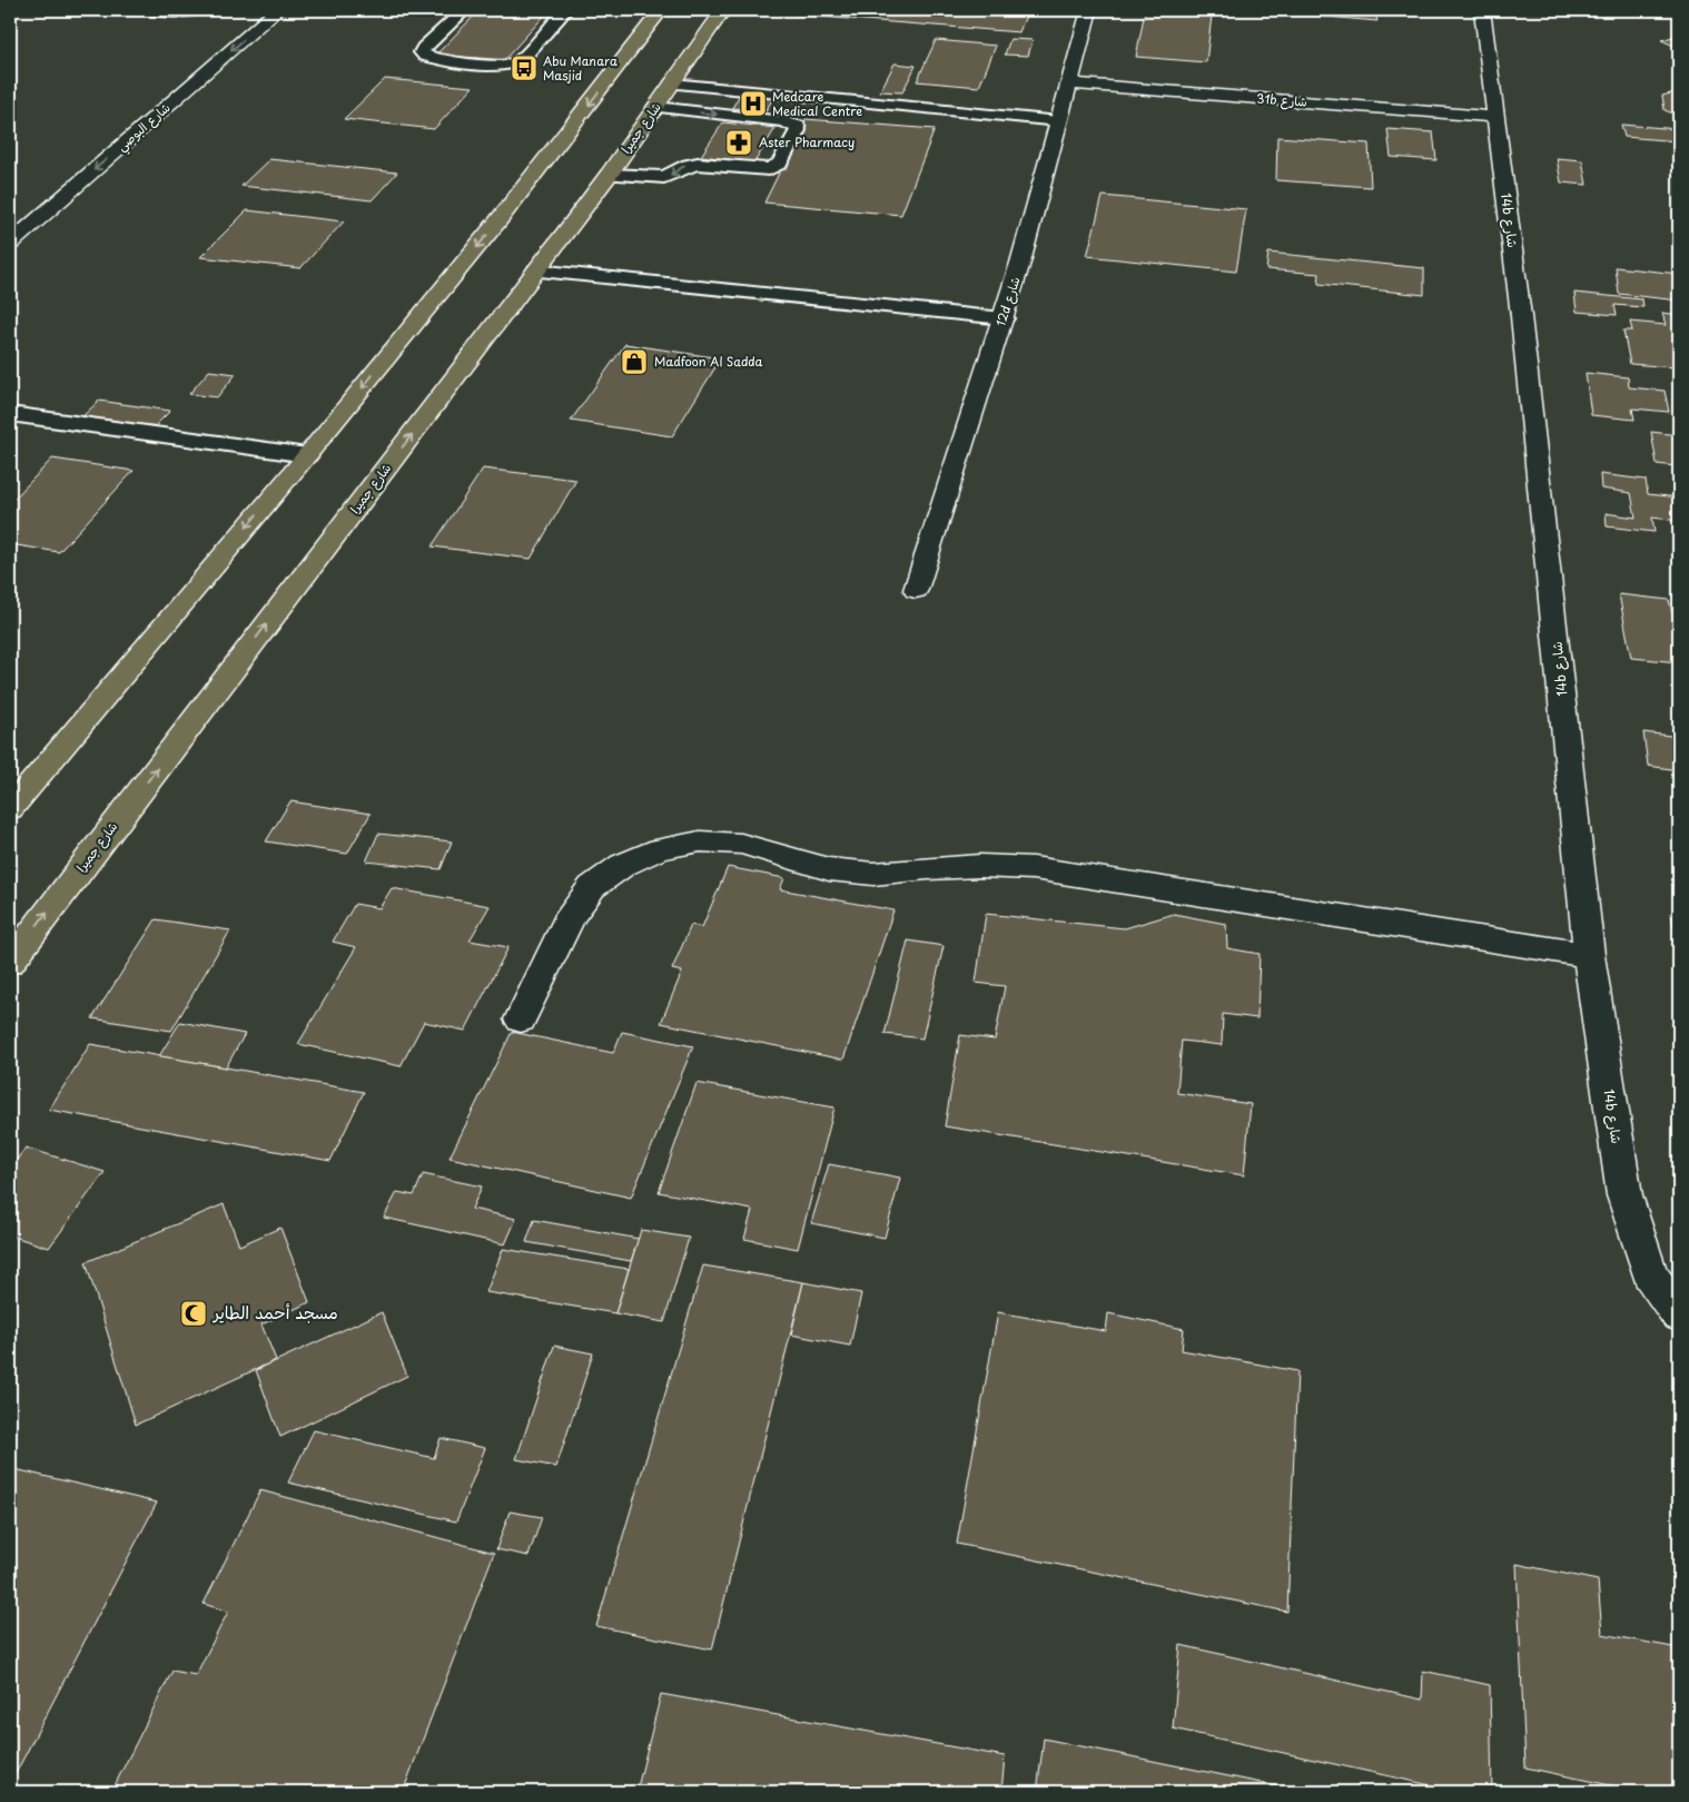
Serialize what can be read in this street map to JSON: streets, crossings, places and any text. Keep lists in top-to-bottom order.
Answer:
{
  "streets": {
    "main road": ["شارع جميرا"],
    "street": [
      "31b شارع",
      "شارع البوصي",
      "14b شارع",
      "12d شارع"
    ]
  },
  "crossings": [
    ["31b شارع", "14b شارع"],
    ["31b شارع", "12d شارع"]
  ],
  "one_way": ["شارع البوصي"],
  "places": {
    "bus stop": ["Abu Manara Masjid"],
    "hospital": ["Medcare Medical Centre"],
    "pharmacy": ["Aster Pharmacy"],
    "shop": ["Madfoon Al Sadda"],
    "mosque": ["مسجد أحمد الطاير"]
  }
}
